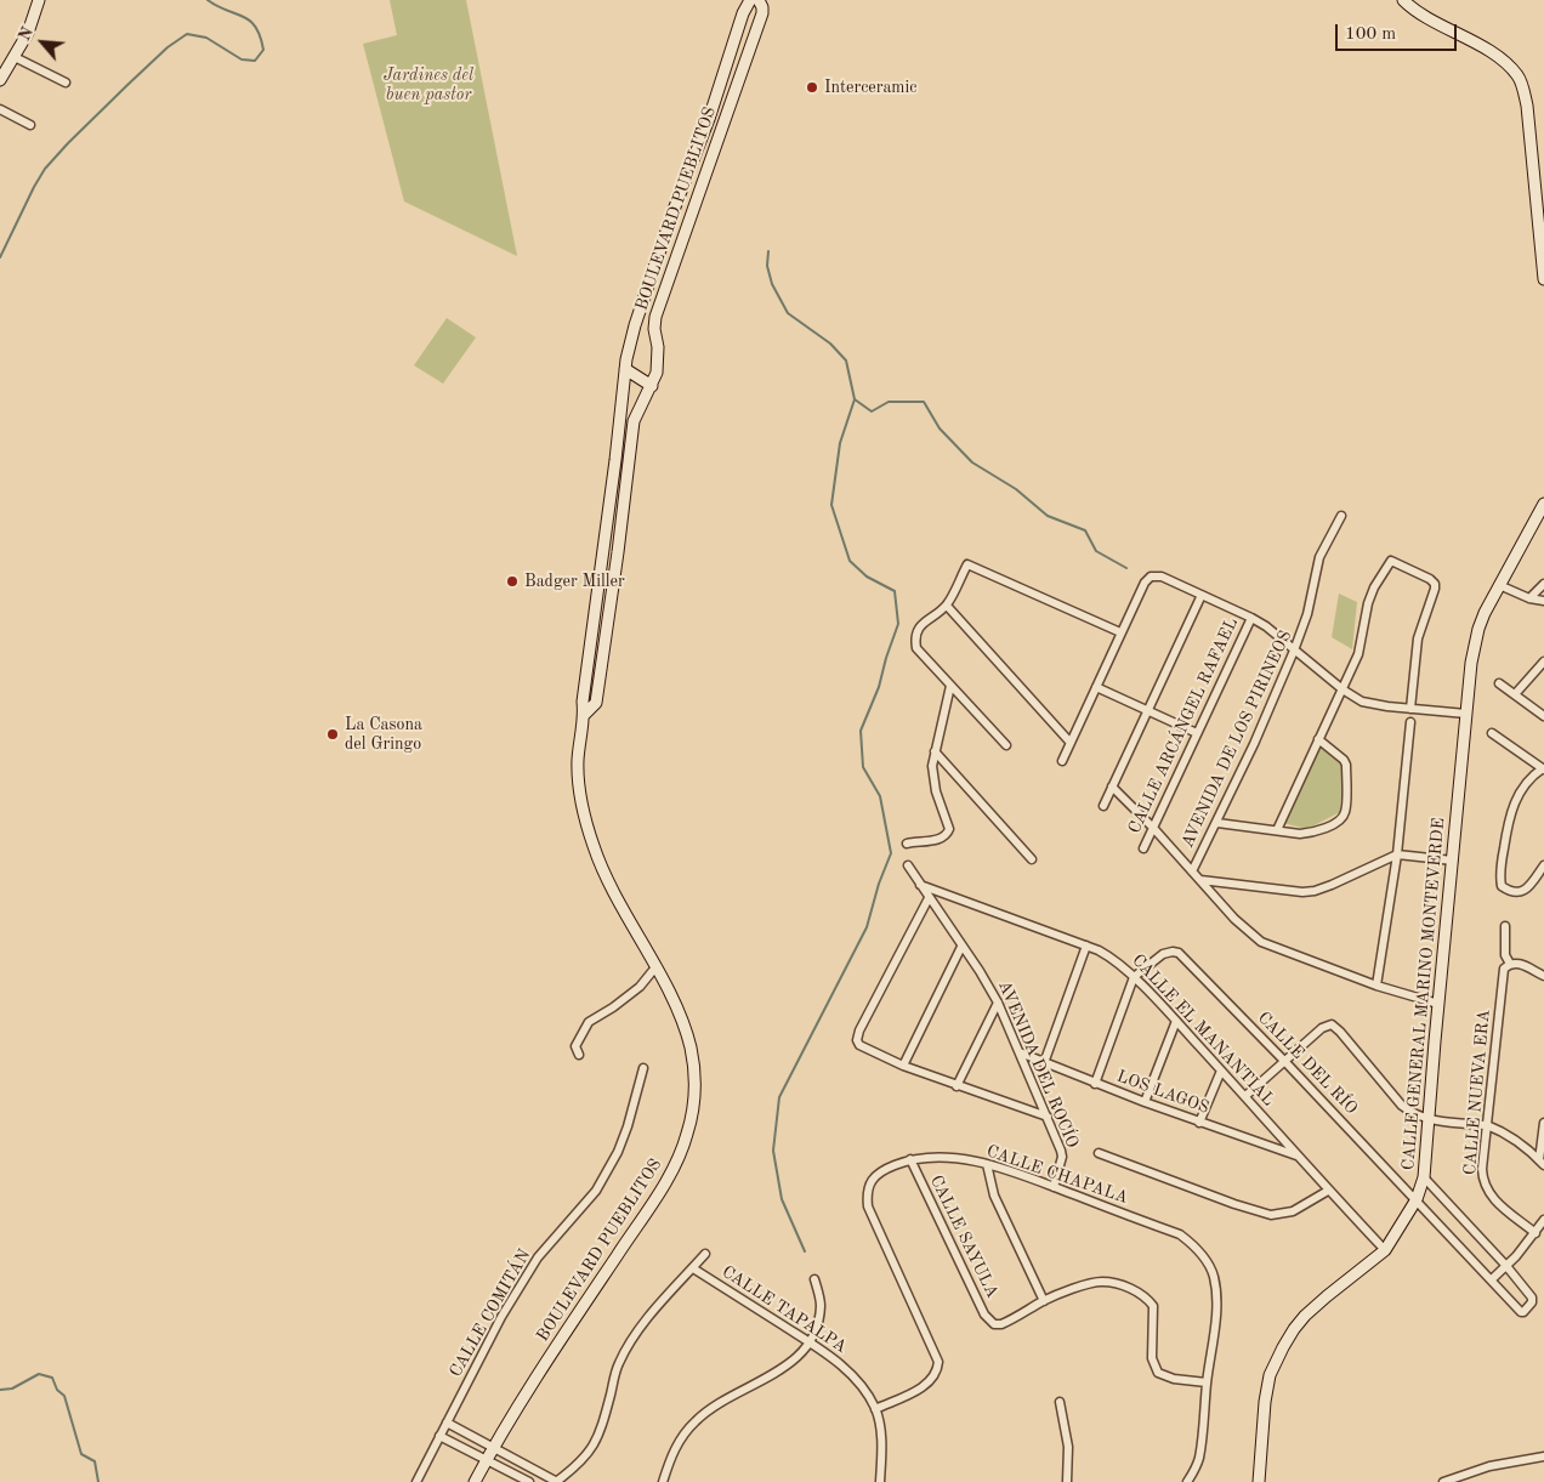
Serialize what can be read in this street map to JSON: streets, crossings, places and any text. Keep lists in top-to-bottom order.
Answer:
{
  "streets": {
    "street": [
      "BOULEVARD PUEBLITOS",
      "CALLE ARCÁNGEL RAFAEL",
      "AVENIDA DE LOS PIRINEOS",
      "CALLE GENERAL MARINO MONTEVERDE",
      "CALLE EL MANANTIAL",
      "CALLE DEL RÍO",
      "AVENIDA DEL ROCÍO",
      "LOS LAGOS",
      "CALLE NUEVA ERA",
      "CALLE CHAPALA",
      "CALLE SAYULA",
      "CALLE TAPALPA",
      "CALLE COMITÁN"
    ]
  },
  "crossings": [
    ["CALLE GENERAL MARINO MONTEVERDE", "CALLE EL MANANTIAL"],
    ["CALLE GENERAL MARINO MONTEVERDE", "CALLE DEL RÍO"],
    ["CALLE EL MANANTIAL", "CALLE DEL RÍO"],
    ["CALLE EL MANANTIAL", "AVENIDA DEL ROCÍO"],
    ["CALLE EL MANANTIAL", "LOS LAGOS"],
    ["AVENIDA DEL ROCÍO", "LOS LAGOS"],
    ["AVENIDA DEL ROCÍO", "CALLE CHAPALA"],
    ["CALLE CHAPALA", "CALLE SAYULA"],
    ["CALLE CHAPALA", "CALLE TAPALPA"]
  ],
  "parks": ["Jardines del buen pastor"],
  "places": ["Interceramic", "Badger Miller", "La Casona del Gringo"],
  "scale_bar": "100 m",
  "north": "top left"
}
